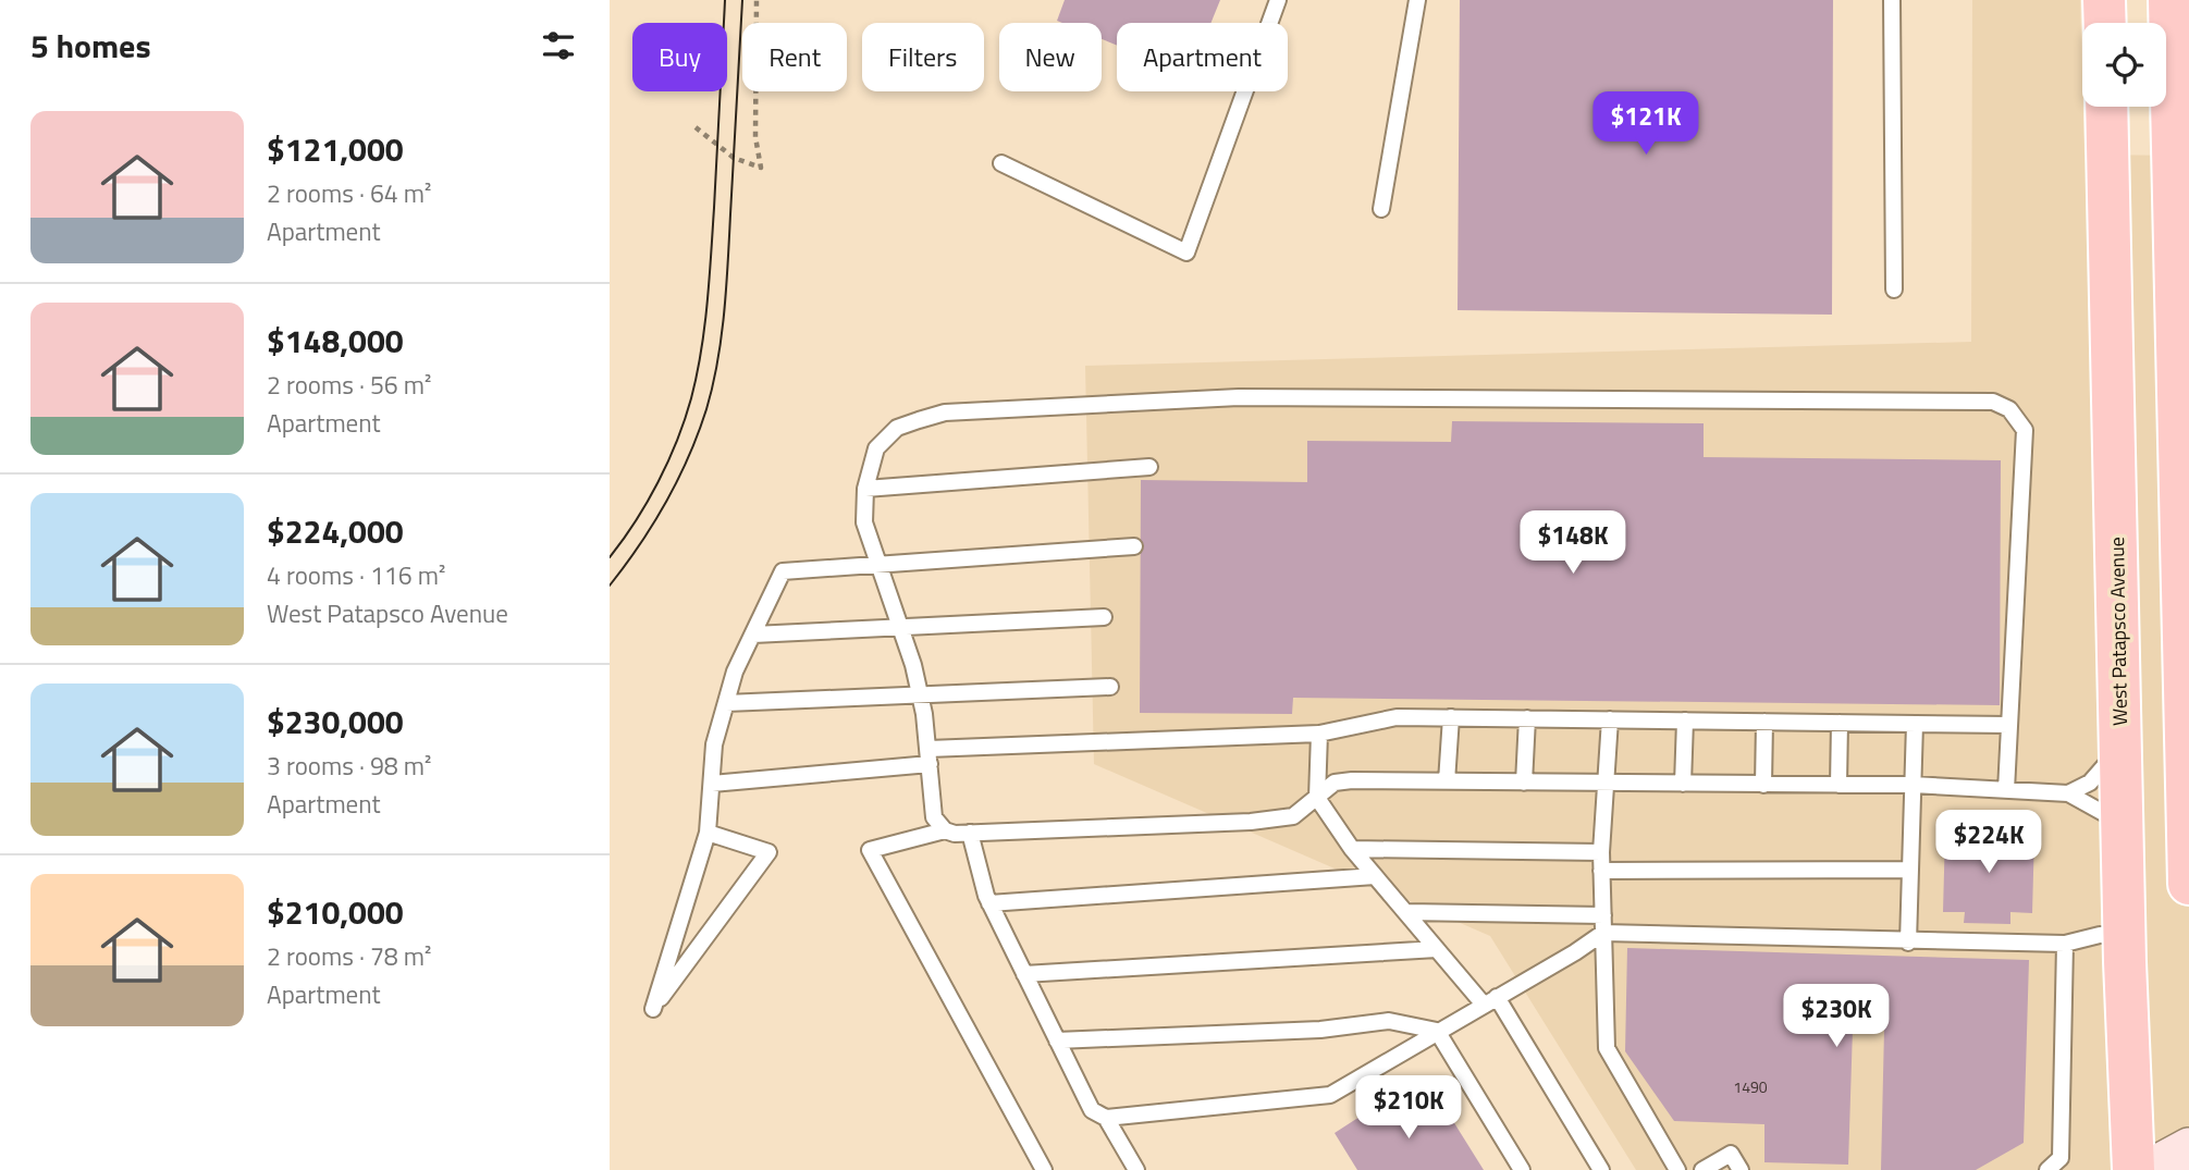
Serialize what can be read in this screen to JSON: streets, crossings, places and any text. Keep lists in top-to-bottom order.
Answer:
{
  "streets": {
    "main road": ["West Patapsco Avenue"]
  },
  "house_numbers": ["1490"],
  "page": {
    "heading": "5 homes",
    "chip": [
      "Buy",
      "Rent",
      "Filters",
      "New",
      "Apartment"
    ],
    "list": [
      {
        "name": "$121,000",
        "note": "2 rooms · 64 m² · Apartment"
      },
      {
        "name": "$148,000",
        "note": "2 rooms · 56 m² · Apartment"
      },
      {
        "name": "$224,000",
        "note": "4 rooms · 116 m² · West Patapsco Avenue"
      },
      {
        "name": "$230,000",
        "note": "3 rooms · 98 m² · Apartment"
      },
      {
        "name": "$210,000",
        "note": "2 rooms · 78 m² · Apartment"
      }
    ],
    "price": [
      "$121K",
      "$148K",
      "$224K",
      "$230K",
      "$210K"
    ]
  }
}
